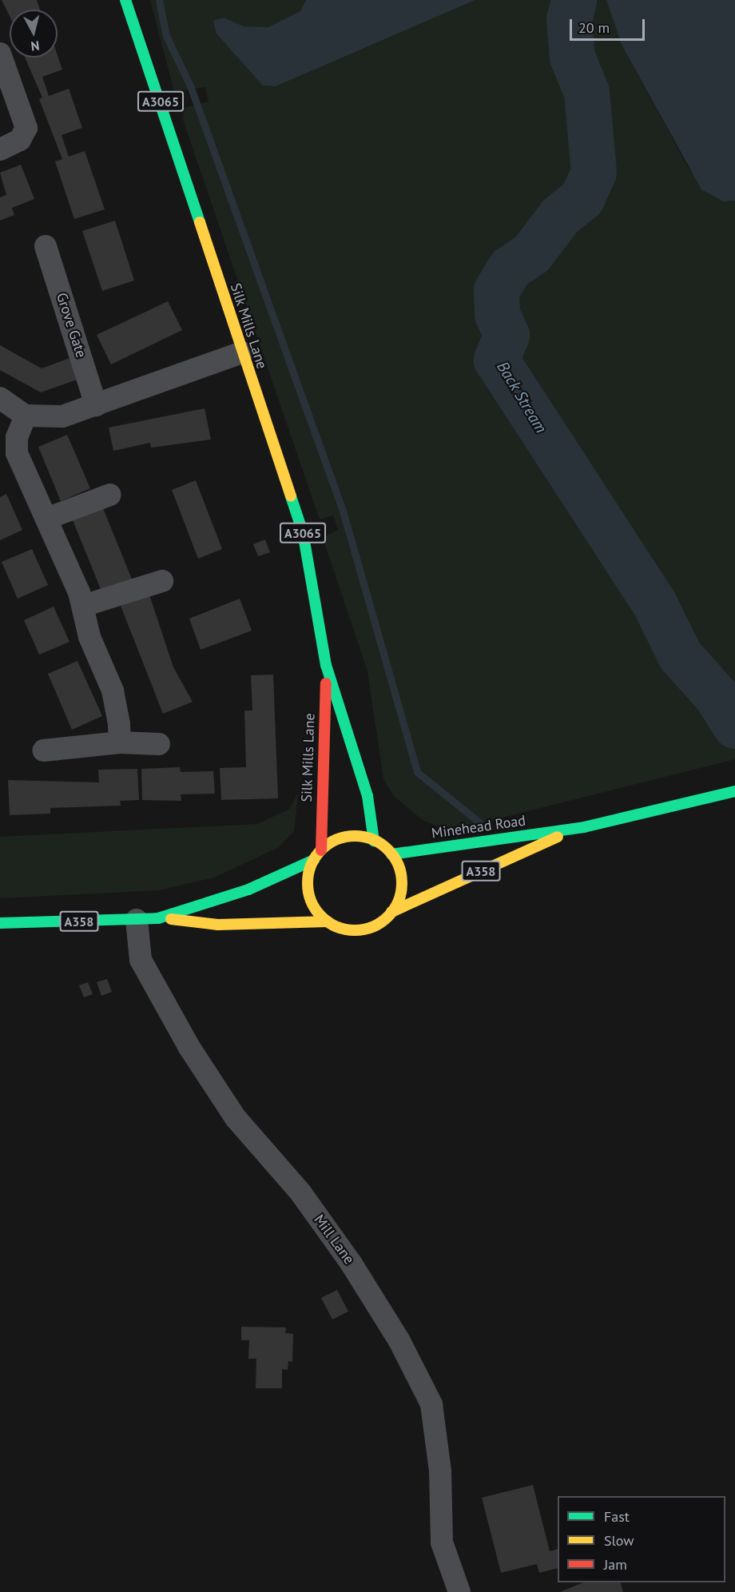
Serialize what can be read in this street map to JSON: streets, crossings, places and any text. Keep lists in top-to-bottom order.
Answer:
{
  "streets": {
    "main road": [
      "A3065",
      "Silk Mills Lane",
      "Minehead Road",
      "A358"
    ],
    "street": ["Grove Gate", "Mill Lane"]
  },
  "crossings": [
    ["Silk Mills Lane", "Minehead Road"],
    ["Silk Mills Lane", "A358"],
    ["Minehead Road", "A358"],
    ["A358", "Mill Lane"]
  ],
  "water": ["Back Stream"],
  "legend": ["Fast", "Slow", "Jam"],
  "scale_bar": "20 m",
  "north": "bottom"
}
